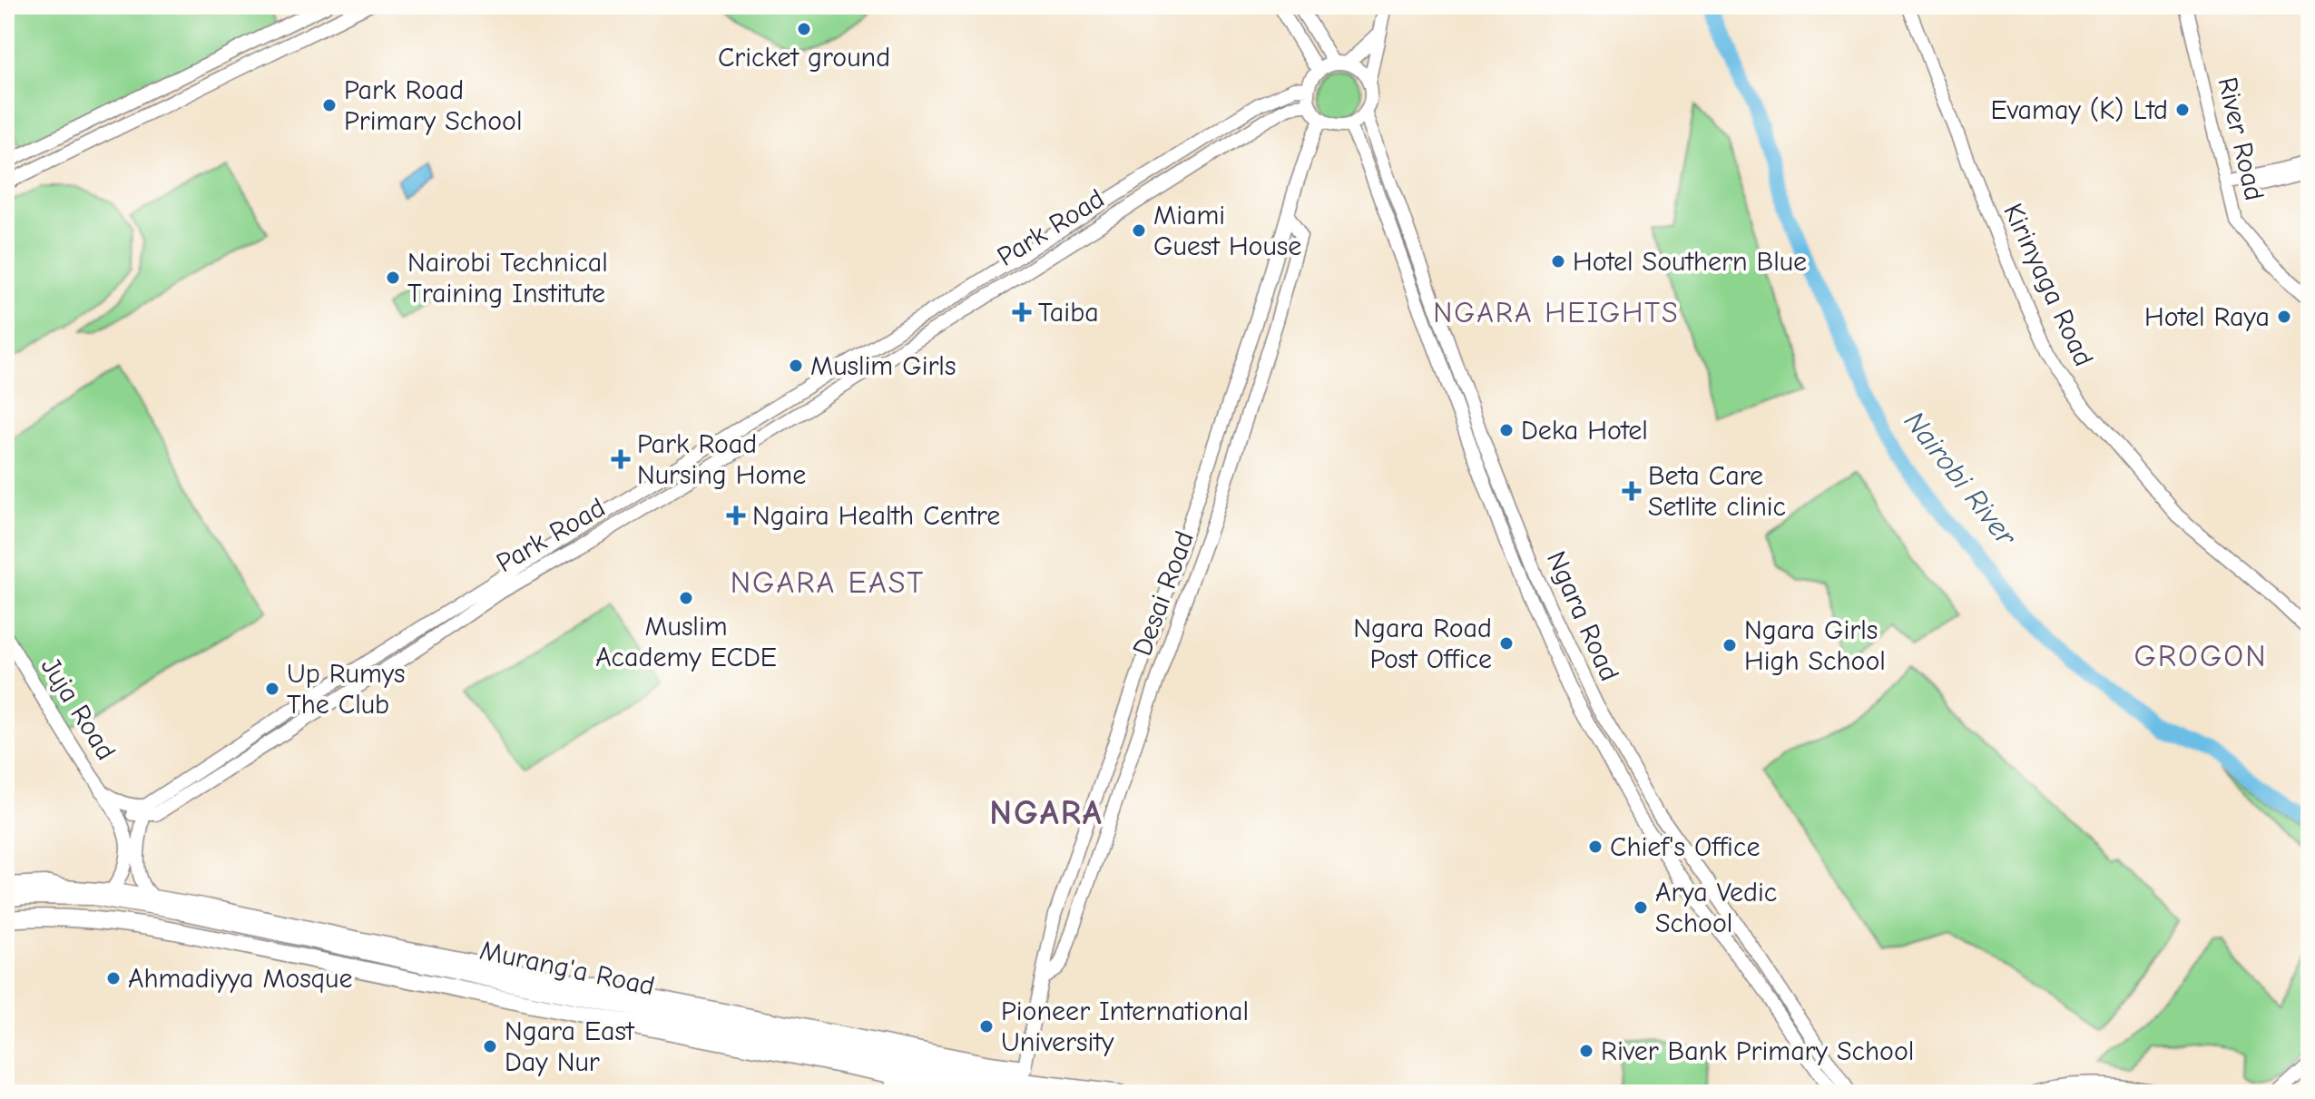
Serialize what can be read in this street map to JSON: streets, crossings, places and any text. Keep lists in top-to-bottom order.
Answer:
{
  "streets": {
    "highway": ["Murang'a Road"],
    "main road": [
      "River Road",
      "Park Road",
      "Kirinyaga Road",
      "Desai Road",
      "Ngara Road",
      "Juja Road"
    ]
  },
  "crossings": [
    ["Park Road", "Desai Road"],
    ["Park Road", "Ngara Road"],
    ["Desai Road", "Ngara Road"],
    ["Desai Road", "Murang'a Road"],
    ["Juja Road", "Murang'a Road"]
  ],
  "districts": [
    "NGARA HEIGHTS",
    "NGARA EAST",
    "GROGON",
    "NGARA"
  ],
  "water": ["Nairobi River"],
  "places": {
    "other": [
      "Cricket ground",
      "Park Road Primary School",
      "Evamay (K) Ltd",
      "Miami Guest House",
      "Hotel Southern Blue",
      "Nairobi Technical Training Institute",
      "Hotel Raya",
      "Muslim Girls",
      "Deka Hotel",
      "Muslim Academy ECDE",
      "Ngara Road Post Office",
      "Ngara Girls High School",
      "Up Rumys The Club",
      "Chief's Office",
      "Arya Vedic School",
      "Ahmadiyya Mosque",
      "Pioneer International University",
      "Ngara East Day Nur",
      "River Bank Primary School"
    ],
    "health": [
      "Taiba",
      "Park Road Nursing Home",
      "Beta Care Setlite clinic",
      "Ngaira Health Centre"
    ]
  }
}
